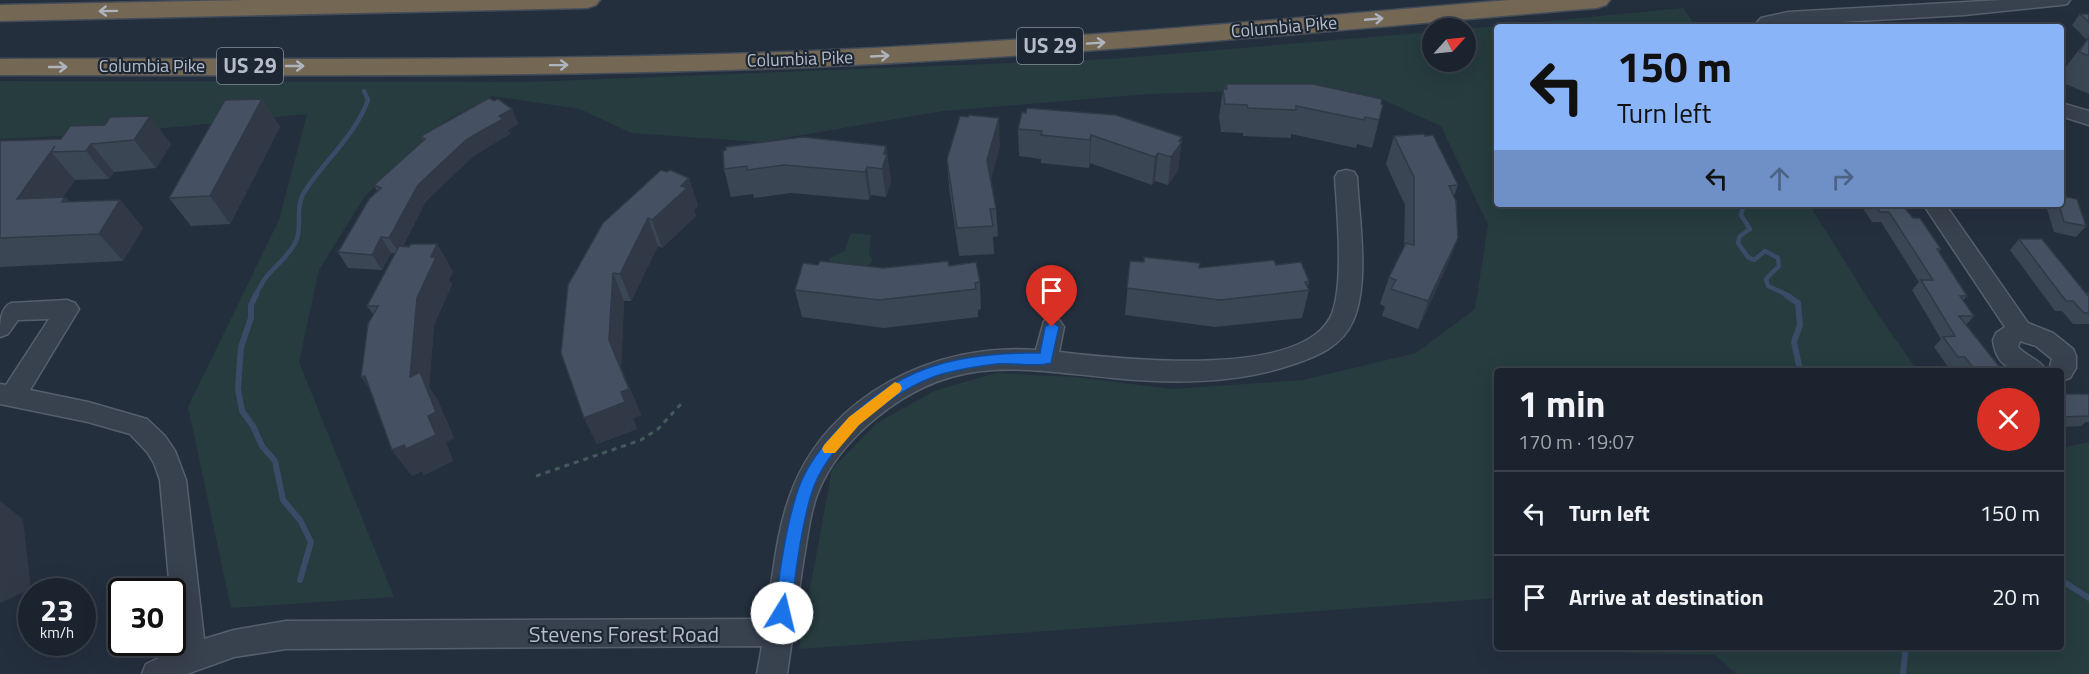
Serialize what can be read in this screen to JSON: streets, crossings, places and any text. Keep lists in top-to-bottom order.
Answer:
{
  "streets": {
    "highway": ["Columbia Pike", "US 29"],
    "street": ["Stevens Forest Road"]
  },
  "north": "top right",
  "page": {
    "turn": ["150 m", "Turn left"],
    "heading": ["1 min", "170 m · 19:07"],
    "list": [
      {
        "name": "Turn left",
        "value": "150 m"
      },
      {
        "name": "Arrive at destination",
        "value": "20 m"
      }
    ],
    "speed": "23 km/h",
    "limit": "30"
  }
}
